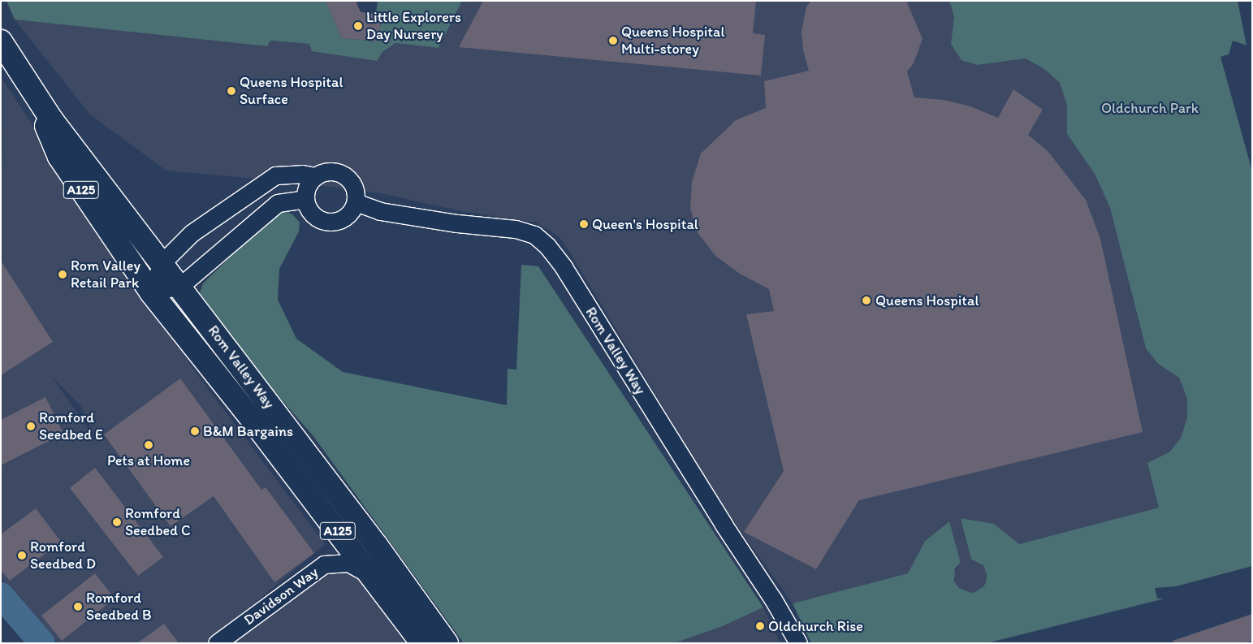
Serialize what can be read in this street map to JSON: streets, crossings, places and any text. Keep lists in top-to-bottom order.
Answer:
{
  "streets": {
    "main road": ["A125", "Rom Valley Way"],
    "street": ["Davidson Way"]
  },
  "crossings": [
    ["Rom Valley Way", "Davidson Way"]
  ],
  "parks": ["Oldchurch Park"],
  "places": [
    "Little Explorers Day Nursery",
    "Queens Hospital Multi-storey",
    "Queens Hospital Surface",
    "Queen's Hospital",
    "Rom Valley Retail Park",
    "Queens Hospital",
    "Romford Seedbed E",
    "B&M Bargains",
    "Pets at Home",
    "Romford Seedbed C",
    "Romford Seedbed D",
    "Romford Seedbed B",
    "Oldchurch Rise"
  ]
}
